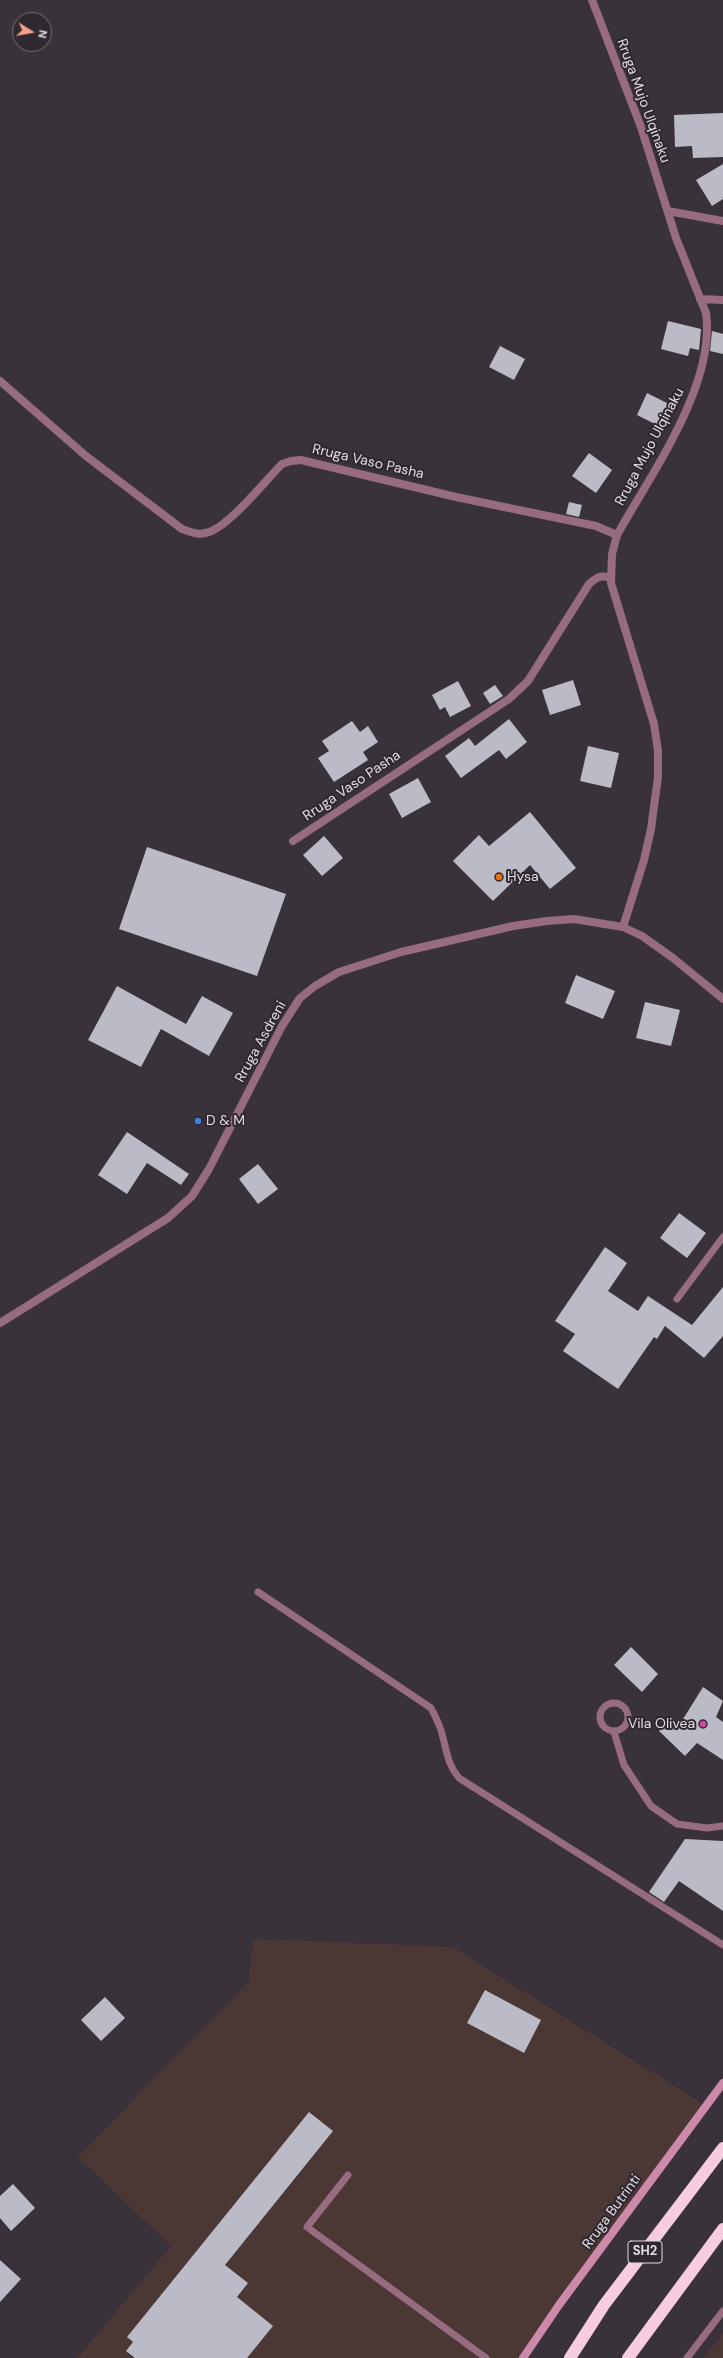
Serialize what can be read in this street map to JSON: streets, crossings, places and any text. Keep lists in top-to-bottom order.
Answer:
{
  "streets": {
    "highway": ["SH2"],
    "main road": ["Rruga Butrinti"],
    "street": ["Rruga Mujo Ulqinaku", "Rruga Vaso Pasha", "Rruga Asdreni"]
  },
  "crossings": [
    ["Rruga Mujo Ulqinaku", "Rruga Vaso Pasha"]
  ],
  "places": ["Hysa", "D & M", "Vila Olivea"],
  "north": "right"
}
